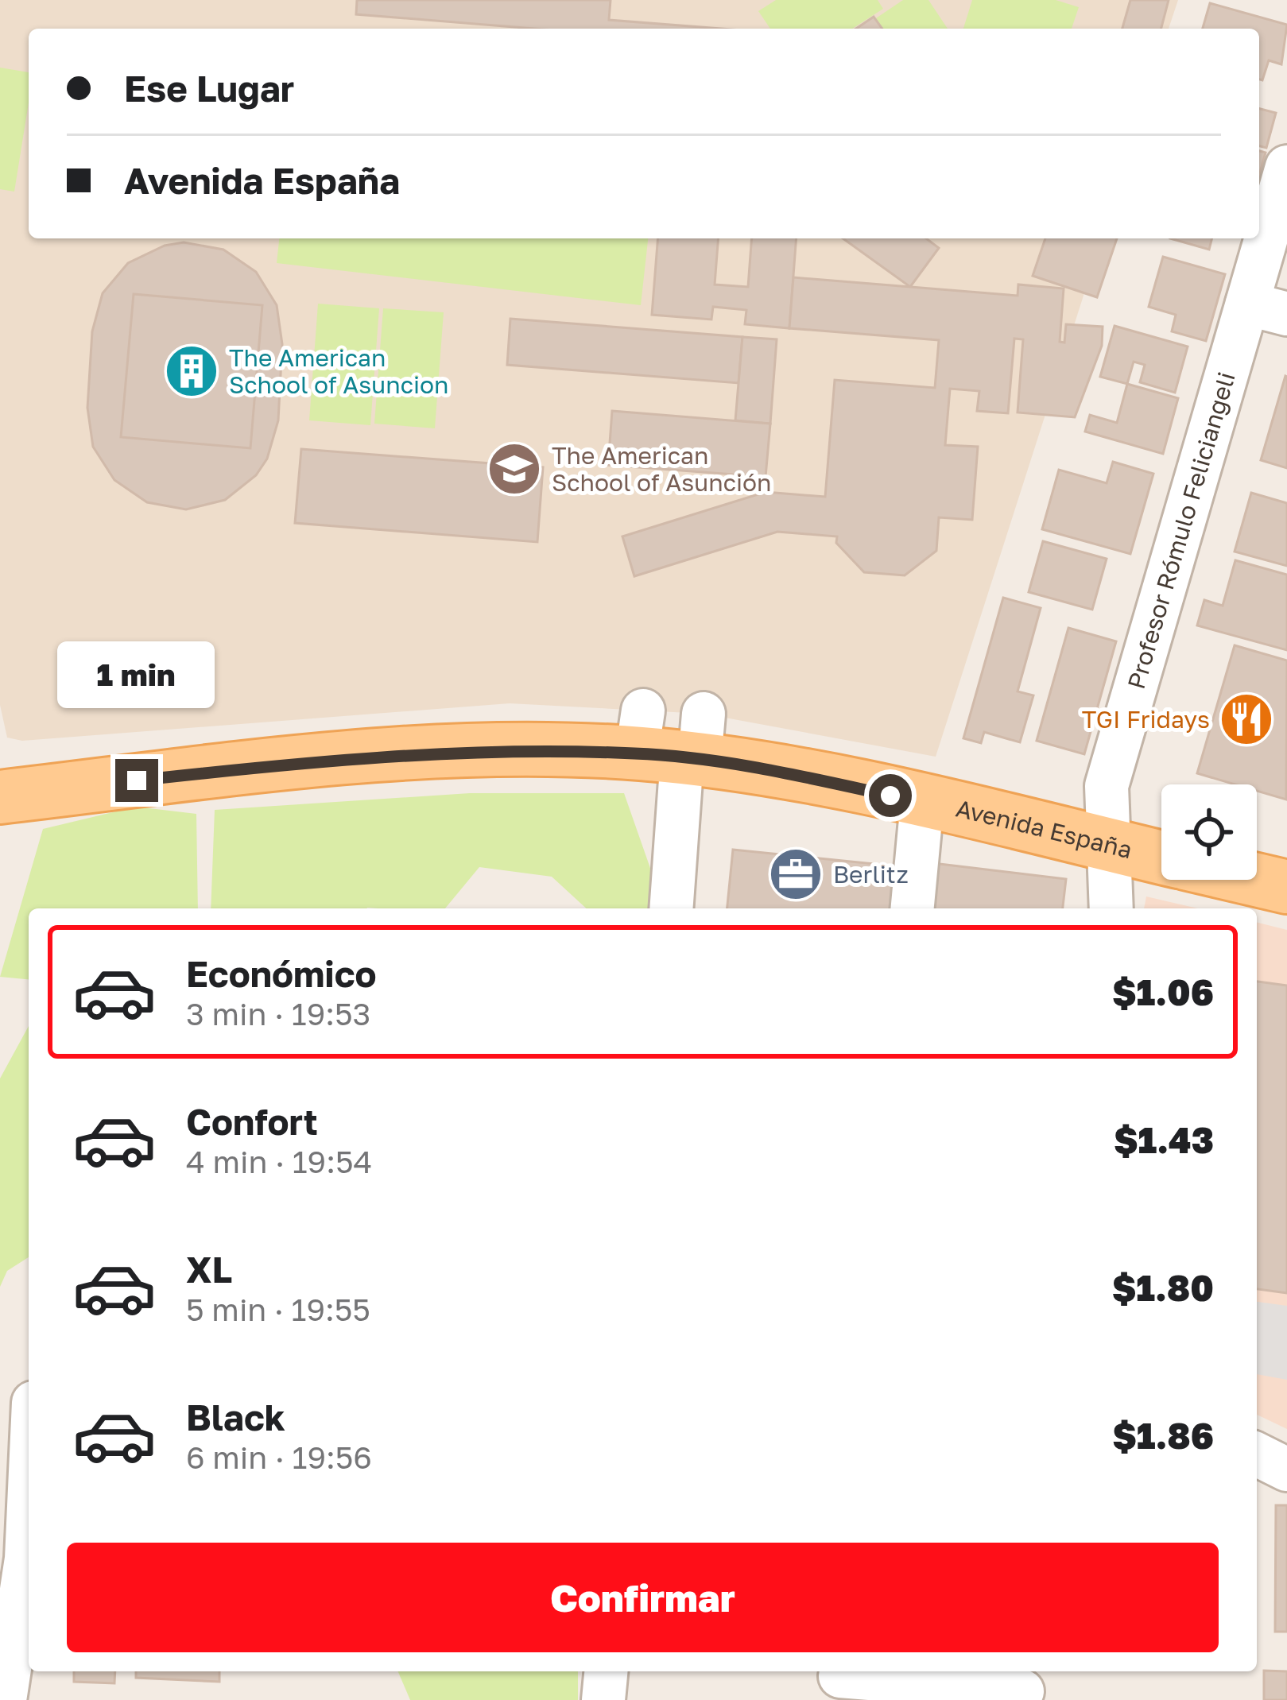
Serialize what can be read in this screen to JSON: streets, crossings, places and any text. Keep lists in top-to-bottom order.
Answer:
{
  "streets": {
    "main road": ["Avenida España"],
    "street": ["Profesor Rómulo Feliciangeli"]
  },
  "crossings": [
    ["Profesor Rómulo Feliciangeli", "Avenida España"]
  ],
  "places": {
    "building": ["The American School of Asuncion"],
    "school or university": ["The American School of Asunción"],
    "restaurant": ["TGI Fridays"],
    "office": ["Berlitz"]
  },
  "page": {
    "banner": ["Ese Lugar", "Avenida España"],
    "bubble": "1 min",
    "list": [
      {
        "name": "Económico",
        "note": "3 min · 19:53",
        "value": "$1.06"
      },
      {
        "name": "Confort",
        "note": "4 min · 19:54",
        "value": "$1.43"
      },
      {
        "name": "XL",
        "note": "5 min · 19:55",
        "value": "$1.80"
      },
      {
        "name": "Black",
        "note": "6 min · 19:56",
        "value": "$1.86"
      }
    ],
    "buttons": "Confirmar"
  }
}
